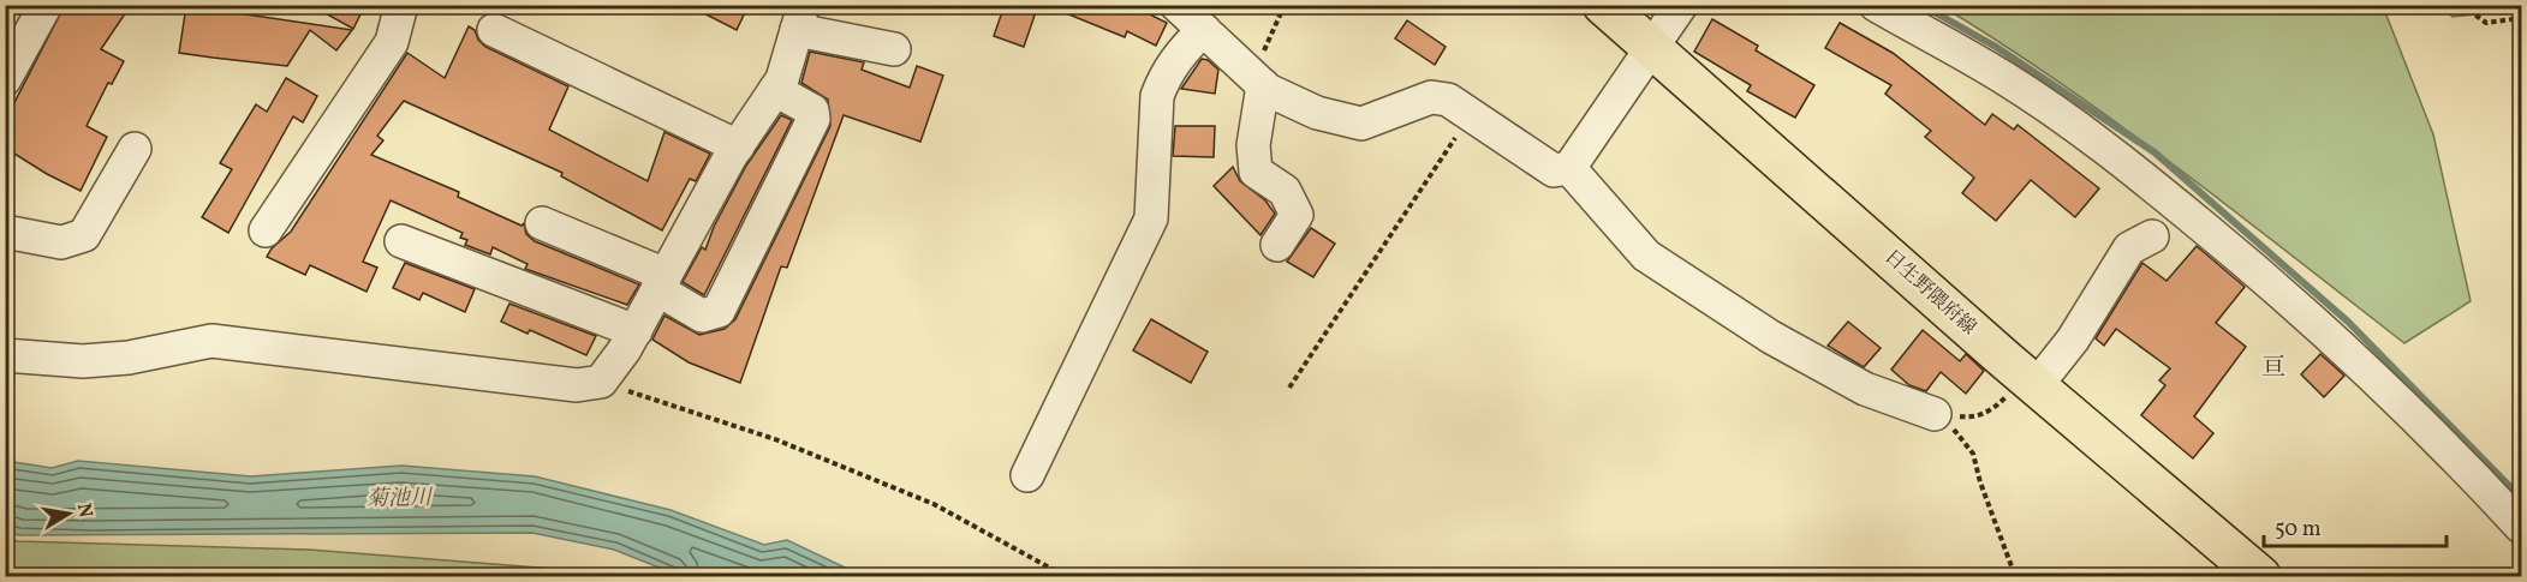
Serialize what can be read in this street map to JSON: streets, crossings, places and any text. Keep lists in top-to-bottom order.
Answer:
{
  "streets": {
    "main road": ["日生野隈府線"]
  },
  "districts": ["亘"],
  "water": ["菊池川"],
  "scale_bar": "50 m",
  "north": "right"
}
